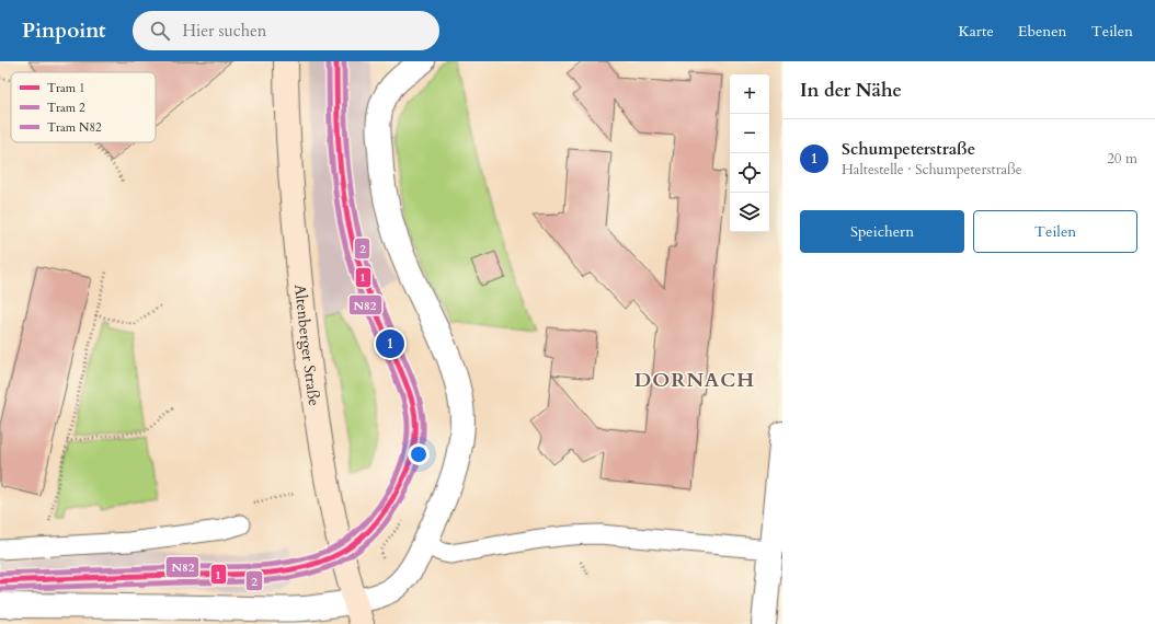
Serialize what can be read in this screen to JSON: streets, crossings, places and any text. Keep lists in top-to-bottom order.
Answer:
{
  "streets": {
    "street": ["Altenberger Straße"]
  },
  "districts": ["DORNACH"],
  "lines": ["tram line 1", "tram line 2", "tram line N82"],
  "legend": ["Tram 1", "Tram 2", "Tram N82"],
  "page": {
    "header": "Pinpoint",
    "search": "Hier suchen",
    "nav": ["Karte", "Ebenen", "Teilen"],
    "heading": "In der Nähe",
    "map_buttons": ["+", "−"],
    "list": [
      {
        "mark": "1",
        "name": "Schumpeterstraße",
        "note": "Haltestelle · Schumpeterstraße",
        "value": "20 m"
      }
    ],
    "buttons": ["Speichern", "Teilen"],
    "pins": "1"
  }
}
